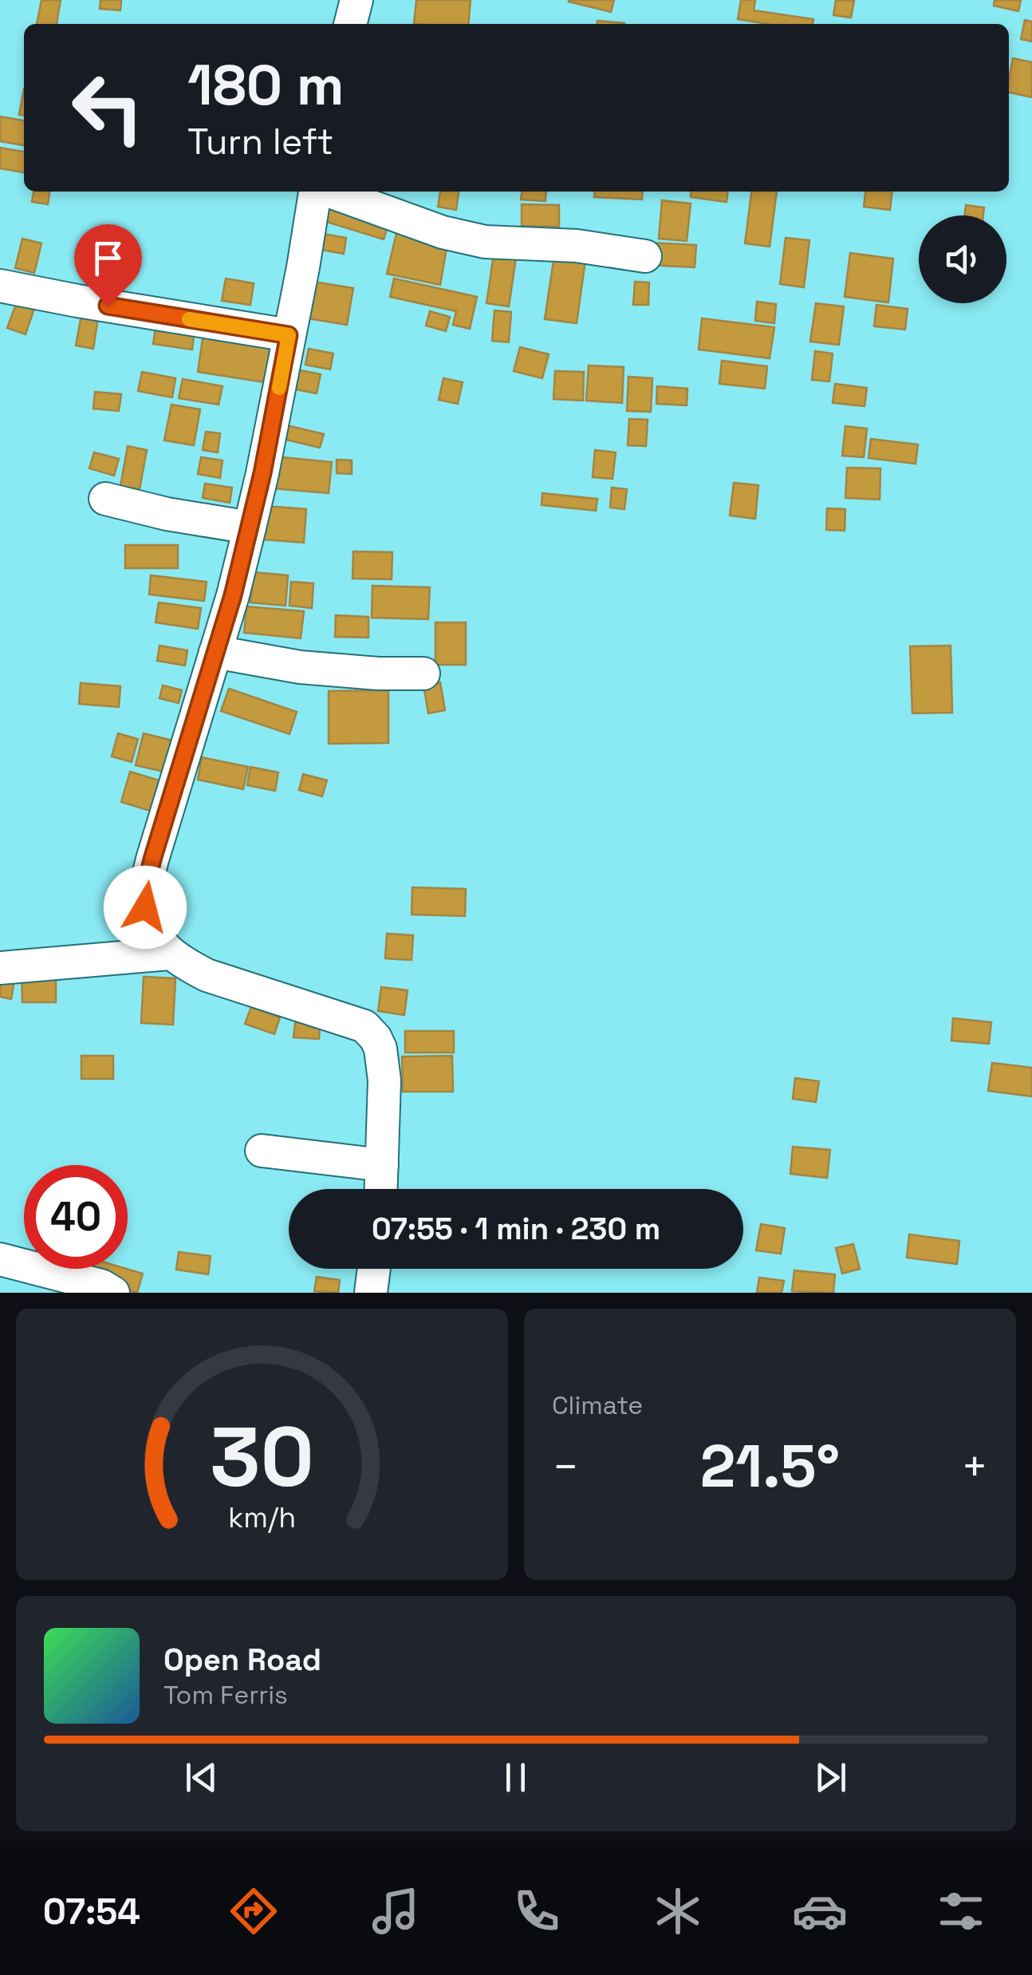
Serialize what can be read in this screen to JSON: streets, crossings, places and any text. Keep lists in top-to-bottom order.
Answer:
{
  "page": {
    "turn": ["180 m", "Turn left"],
    "limit": "40",
    "trip": "07:55 · 1 min · 230 m",
    "tile": "Climate",
    "heat": ["−", "21.5°", "+"],
    "song": ["Open Road", "Tom Ferris"],
    "tabs": "07:54",
    "gauge": ["30", "km/h"]
  }
}
